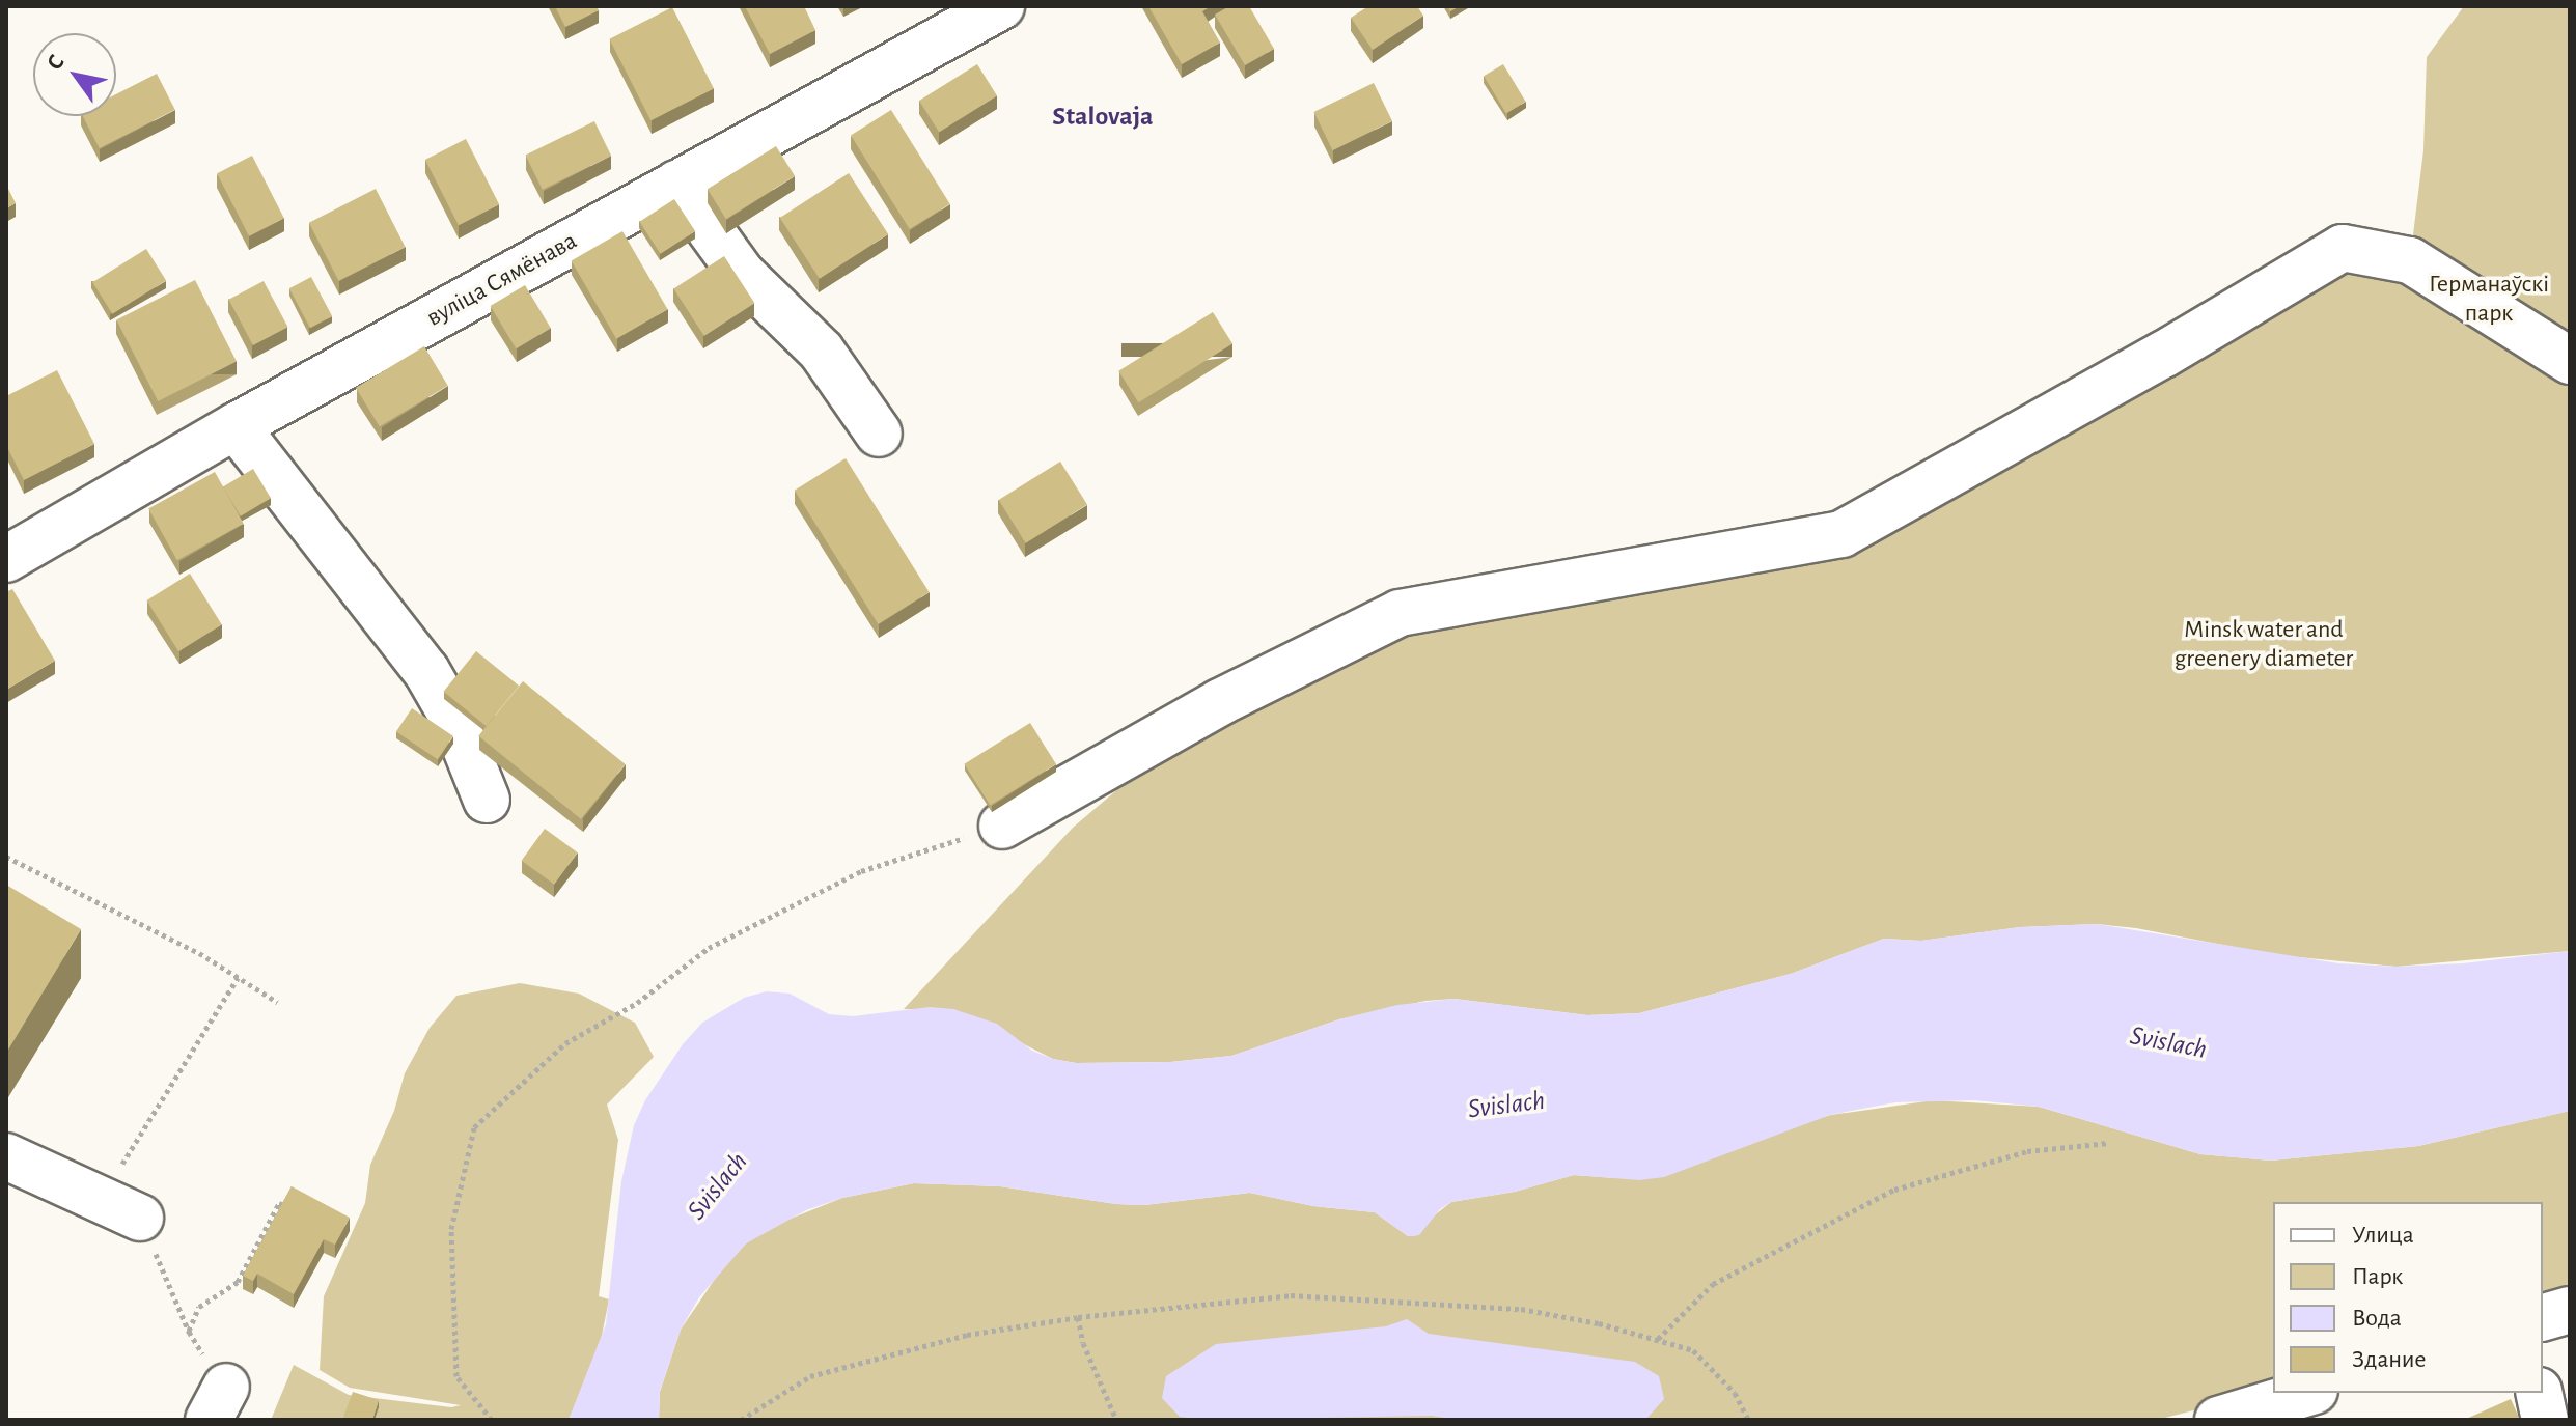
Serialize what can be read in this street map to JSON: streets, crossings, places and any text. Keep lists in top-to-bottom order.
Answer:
{
  "streets": {
    "street": ["вуліца Сямёнава"]
  },
  "districts": ["Stalovaja"],
  "water": ["Svislach"],
  "parks": ["Германаўскі парк", "Minsk water and greenery diameter"],
  "legend": [
    "Улица",
    "Парк",
    "Вода",
    "Здание"
  ],
  "north": "top left"
}
